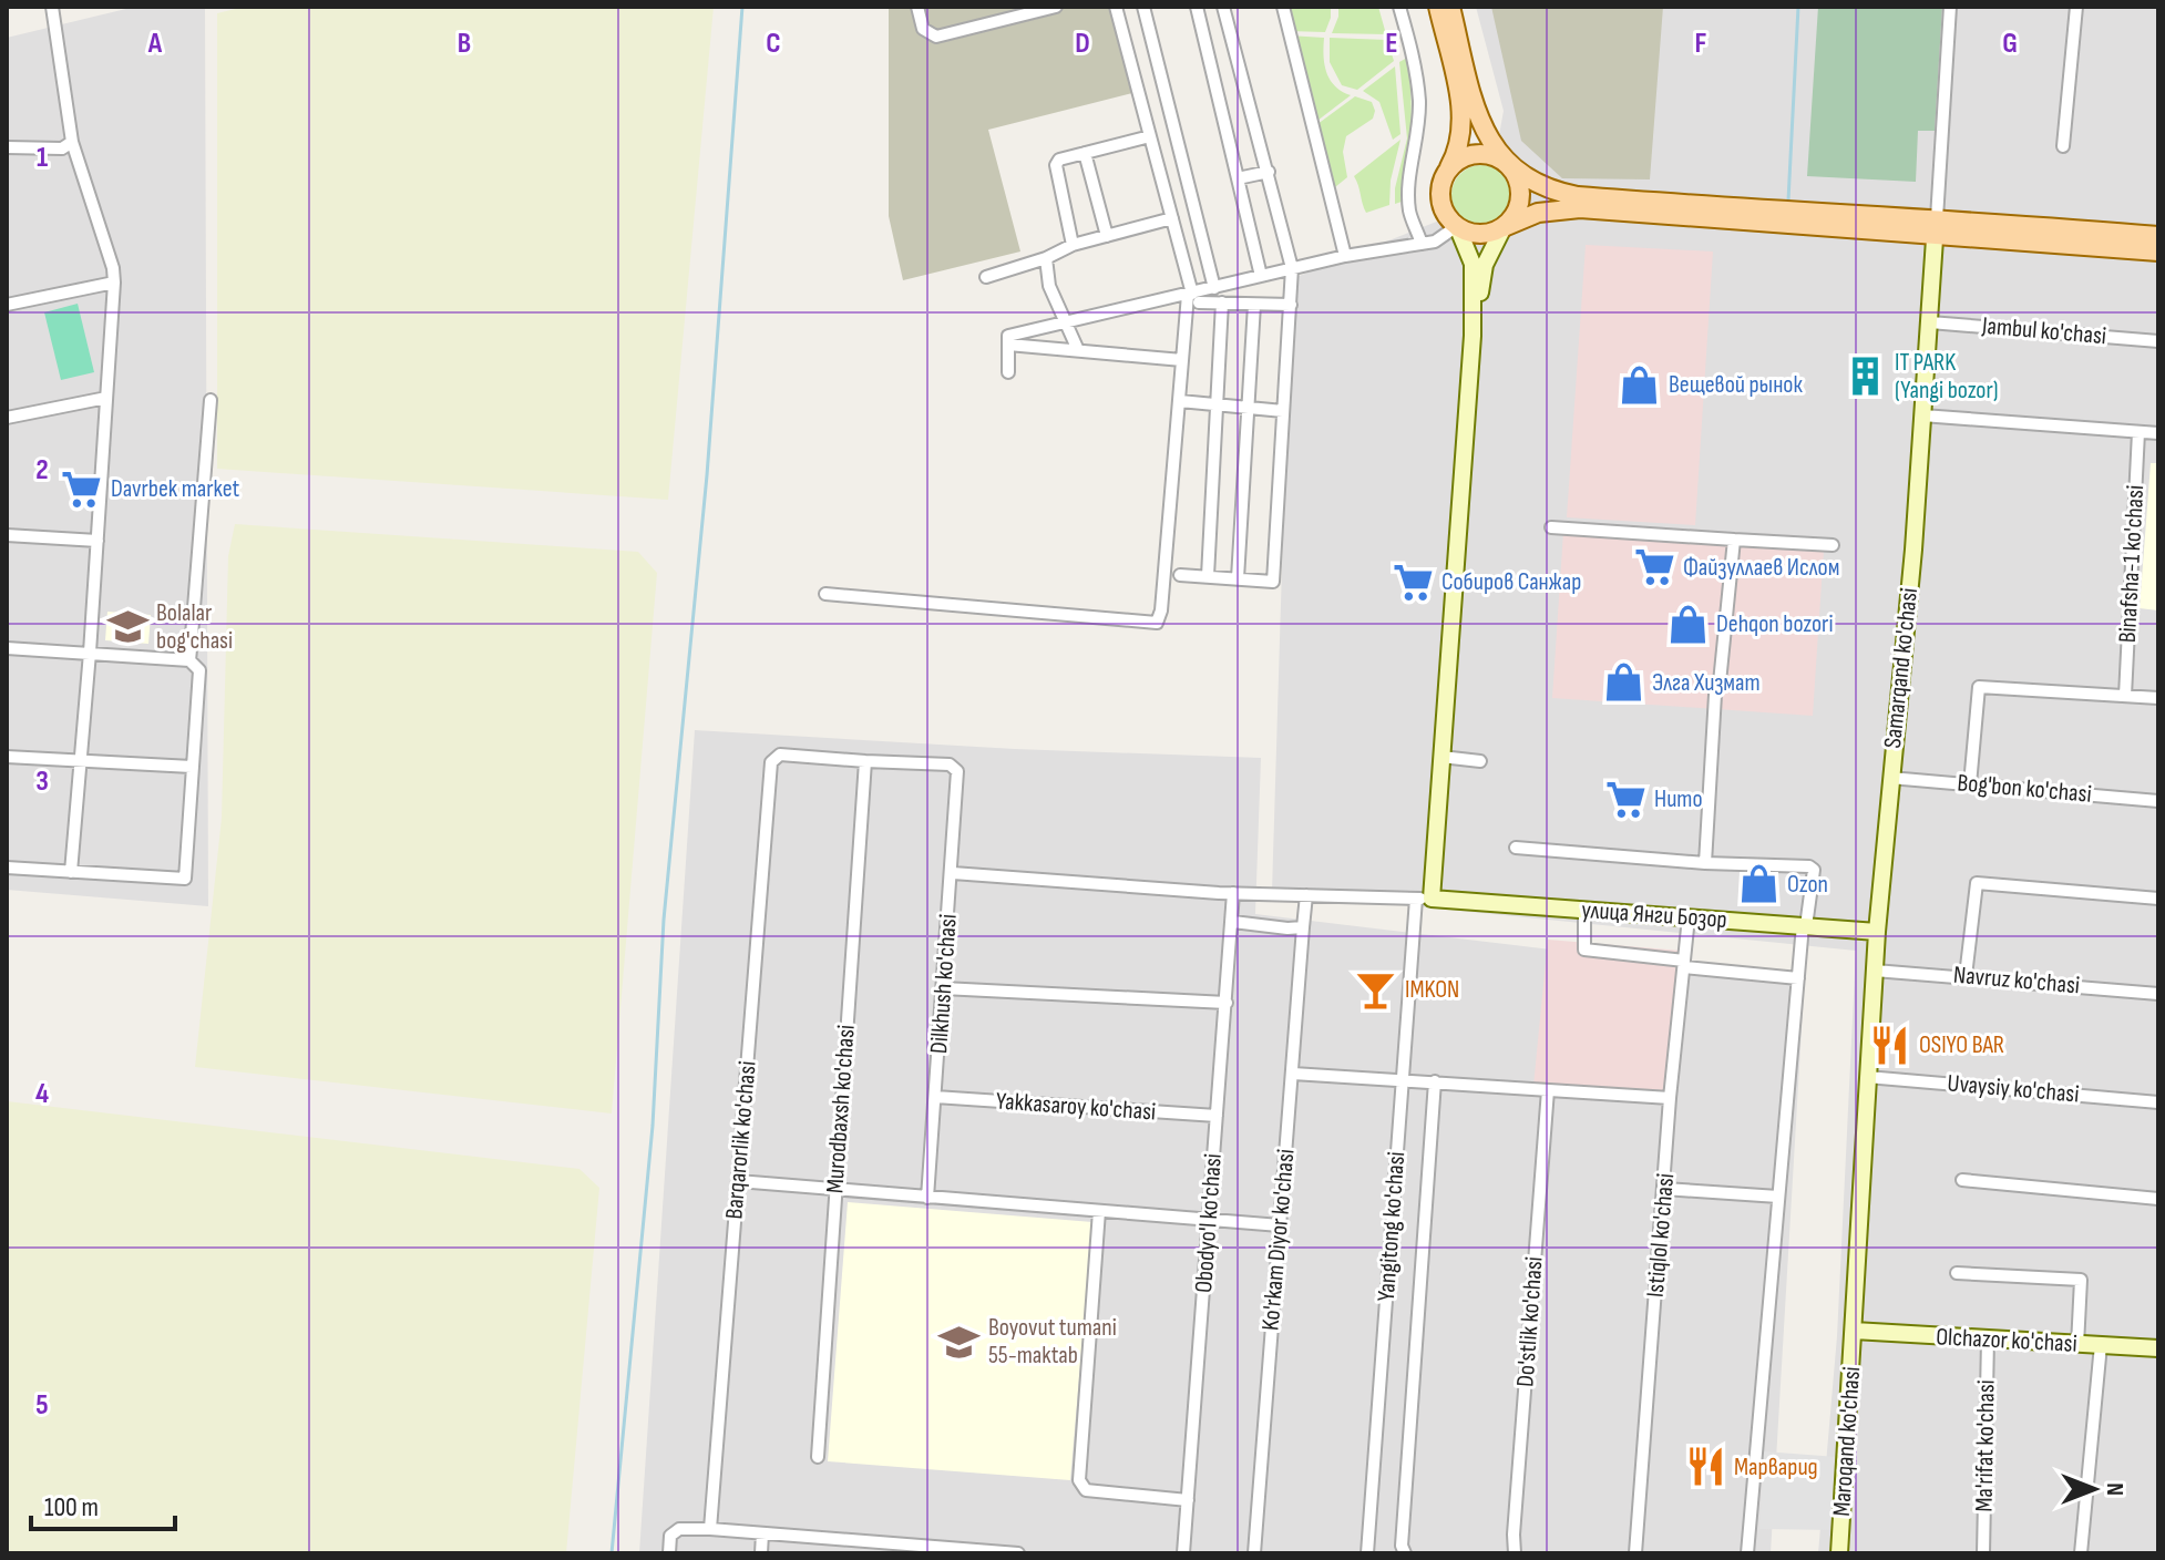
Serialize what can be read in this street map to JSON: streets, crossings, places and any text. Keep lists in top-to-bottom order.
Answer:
{
  "streets": {
    "street": [
      "Jambul ko'chasi",
      "Binafsha-1 ko'chasi",
      "Samarqand ko'chasi",
      "Bog'bon ko'chasi",
      "улица Янги Бозор",
      "Navruz ko'chasi",
      "Dilkhush ko'chasi",
      "Uvaysiy ko'chasi",
      "Yakkasaroy ko'chasi",
      "Murodbaxsh ko'chasi",
      "Barqarorlik ko'chasi",
      "Obodyo'l ko'chasi",
      "Yangitong ko'chasi",
      "Istiqlol ko'chasi",
      "Ko'rkam Diyor ko'chasi",
      "Do'stlik ko'chasi",
      "Olchazor ko'chasi",
      "Maroqand ko'chasi",
      "Ma'rifat ko'chasi"
    ]
  },
  "crossings": [
    ["Jambul ko'chasi", "Samarqand ko'chasi"],
    ["Samarqand ko'chasi", "Bog'bon ko'chasi"],
    ["Samarqand ko'chasi", "улица Янги Бозор"],
    ["Samarqand ko'chasi", "Navruz ko'chasi"],
    ["Samarqand ko'chasi", "Uvaysiy ko'chasi"],
    ["Samarqand ko'chasi", "Olchazor ko'chasi"],
    ["Samarqand ko'chasi", "Maroqand ko'chasi"],
    ["улица Янги Бозор", "Yangitong ko'chasi"],
    ["улица Янги Бозор", "Istiqlol ko'chasi"],
    ["Dilkhush ko'chasi", "Yakkasaroy ko'chasi"],
    ["Dilkhush ko'chasi", "Murodbaxsh ko'chasi"],
    ["Dilkhush ko'chasi", "Barqarorlik ko'chasi"],
    ["Yakkasaroy ko'chasi", "Obodyo'l ko'chasi"],
    ["Murodbaxsh ko'chasi", "Barqarorlik ko'chasi"],
    ["Olchazor ko'chasi", "Maroqand ko'chasi"],
    ["Olchazor ko'chasi", "Ma'rifat ko'chasi"]
  ],
  "places": {
    "building": ["IT PARK (Yangi bozor)"],
    "shop": [
      "Вещевой рынок",
      "Dehqon bozori",
      "Элга Хизмат",
      "Ozon"
    ],
    "supermarket": [
      "Davrbek market",
      "Файзуллаев Ислом",
      "Собиров Санжар",
      "Humo"
    ],
    "school or university": ["Bolalar bog'chasi", "Boyovut tumani 55-maktab"],
    "bar": ["IMKON"],
    "restaurant": ["OSIYO BAR", "Марварид"]
  },
  "scale_bar": "100 m",
  "north": "right",
  "grid": {
    "columns": [
      "A",
      "B",
      "C",
      "D",
      "E",
      "F",
      "G"
    ],
    "rows": [
      "1",
      "2",
      "3",
      "4",
      "5"
    ]
  }
}
